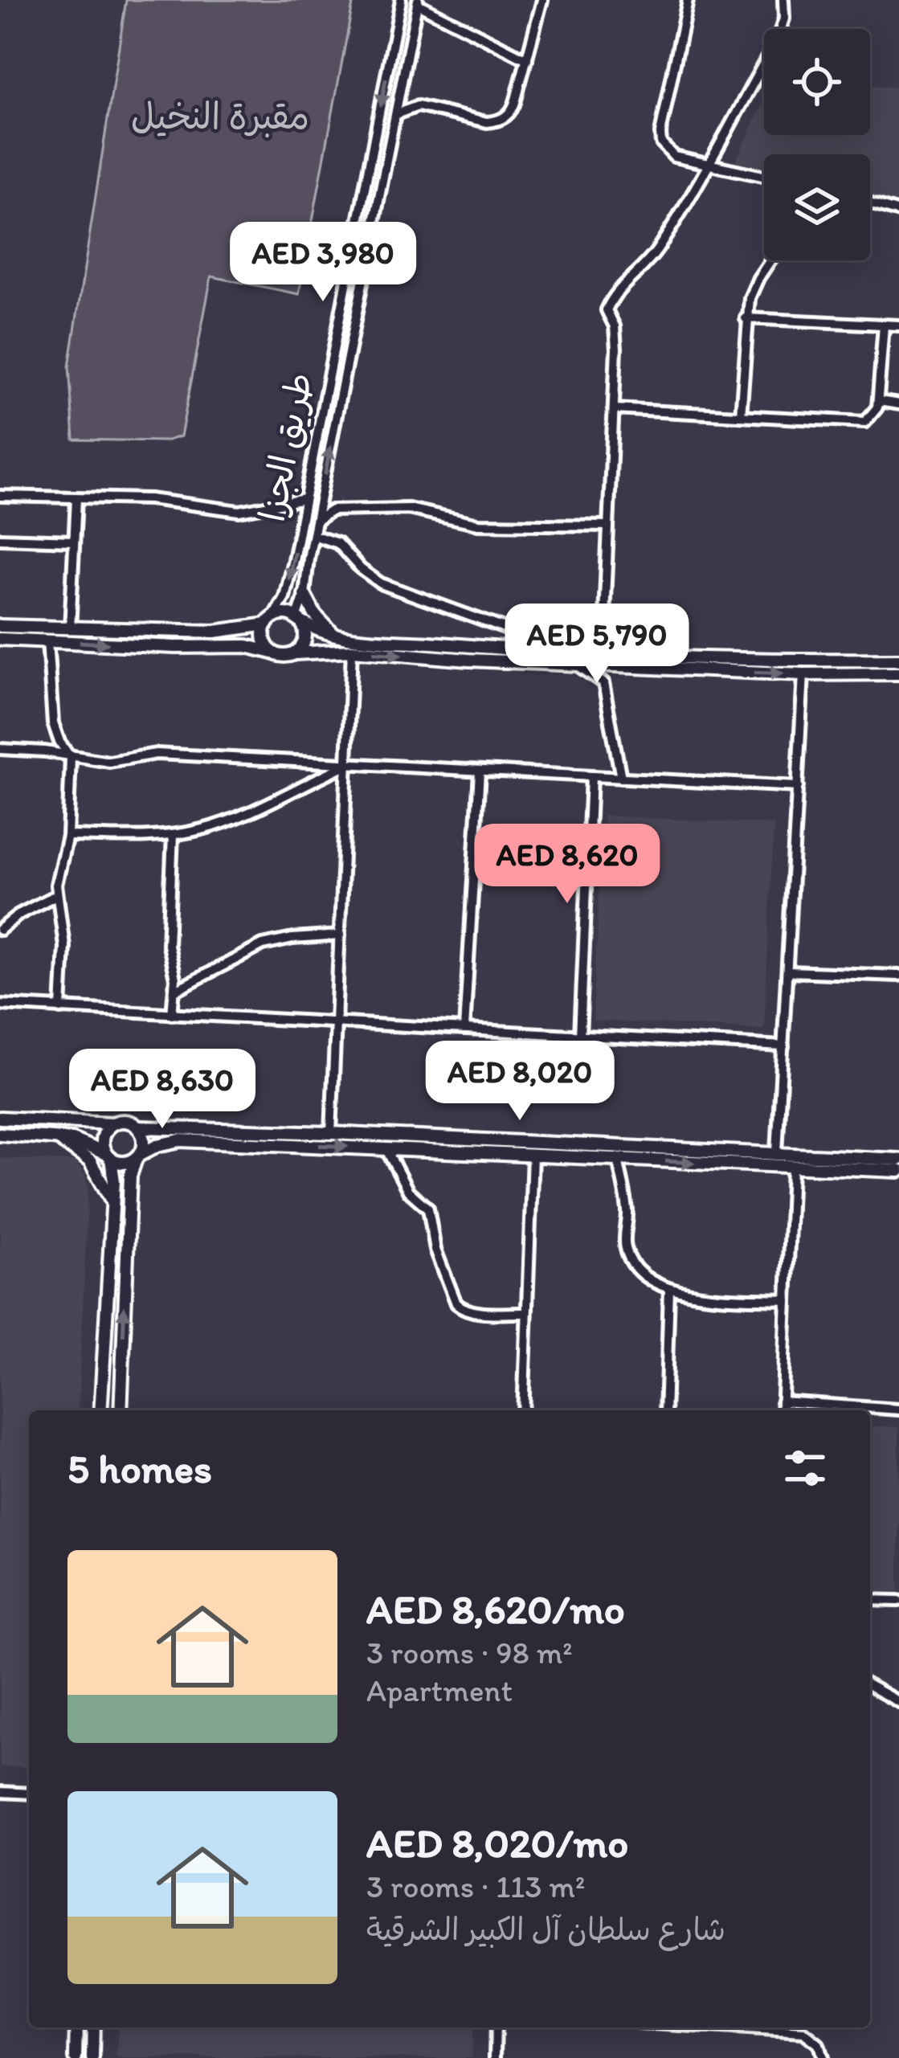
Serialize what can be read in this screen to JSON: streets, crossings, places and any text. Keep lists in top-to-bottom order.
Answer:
{
  "streets": {
    "street": ["طريق الجزا"]
  },
  "parks": ["مقبرة النخيل"],
  "page": {
    "price": [
      "AED 3,980",
      "AED 5,790",
      "AED 8,620",
      "AED 8,020",
      "AED 8,630"
    ],
    "heading": "5 homes",
    "list": [
      {
        "name": "AED 8,620/mo",
        "note": "3 rooms · 98 m² · Apartment"
      },
      {
        "name": "AED 8,020/mo",
        "note": "3 rooms · 113 m² · شارع سلطان آل الكبير الشرقية"
      }
    ]
  }
}
